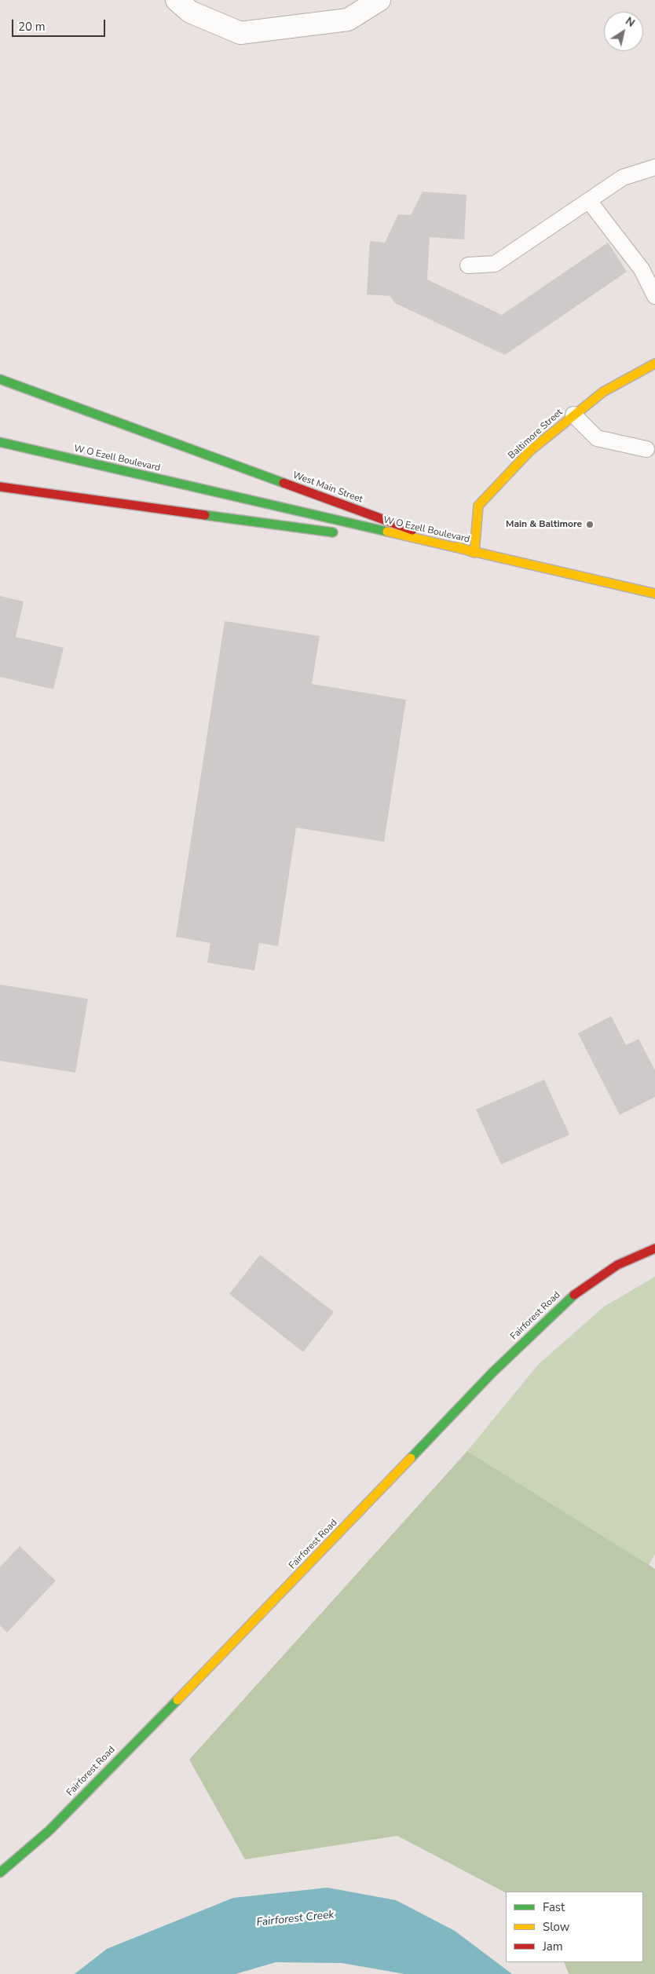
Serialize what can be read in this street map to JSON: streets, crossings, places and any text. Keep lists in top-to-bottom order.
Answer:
{
  "streets": {
    "street": [
      "Baltimore Street",
      "W O Ezell Boulevard",
      "West Main Street",
      "Fairforest Road"
    ]
  },
  "crossings": [
    ["Baltimore Street", "W O Ezell Boulevard"],
    ["Baltimore Street", "West Main Street"],
    ["W O Ezell Boulevard", "West Main Street"]
  ],
  "water": ["Fairforest Creek"],
  "places": ["Main & Baltimore"],
  "legend": ["Fast", "Slow", "Jam"],
  "scale_bar": "20 m",
  "north": "top right"
}
